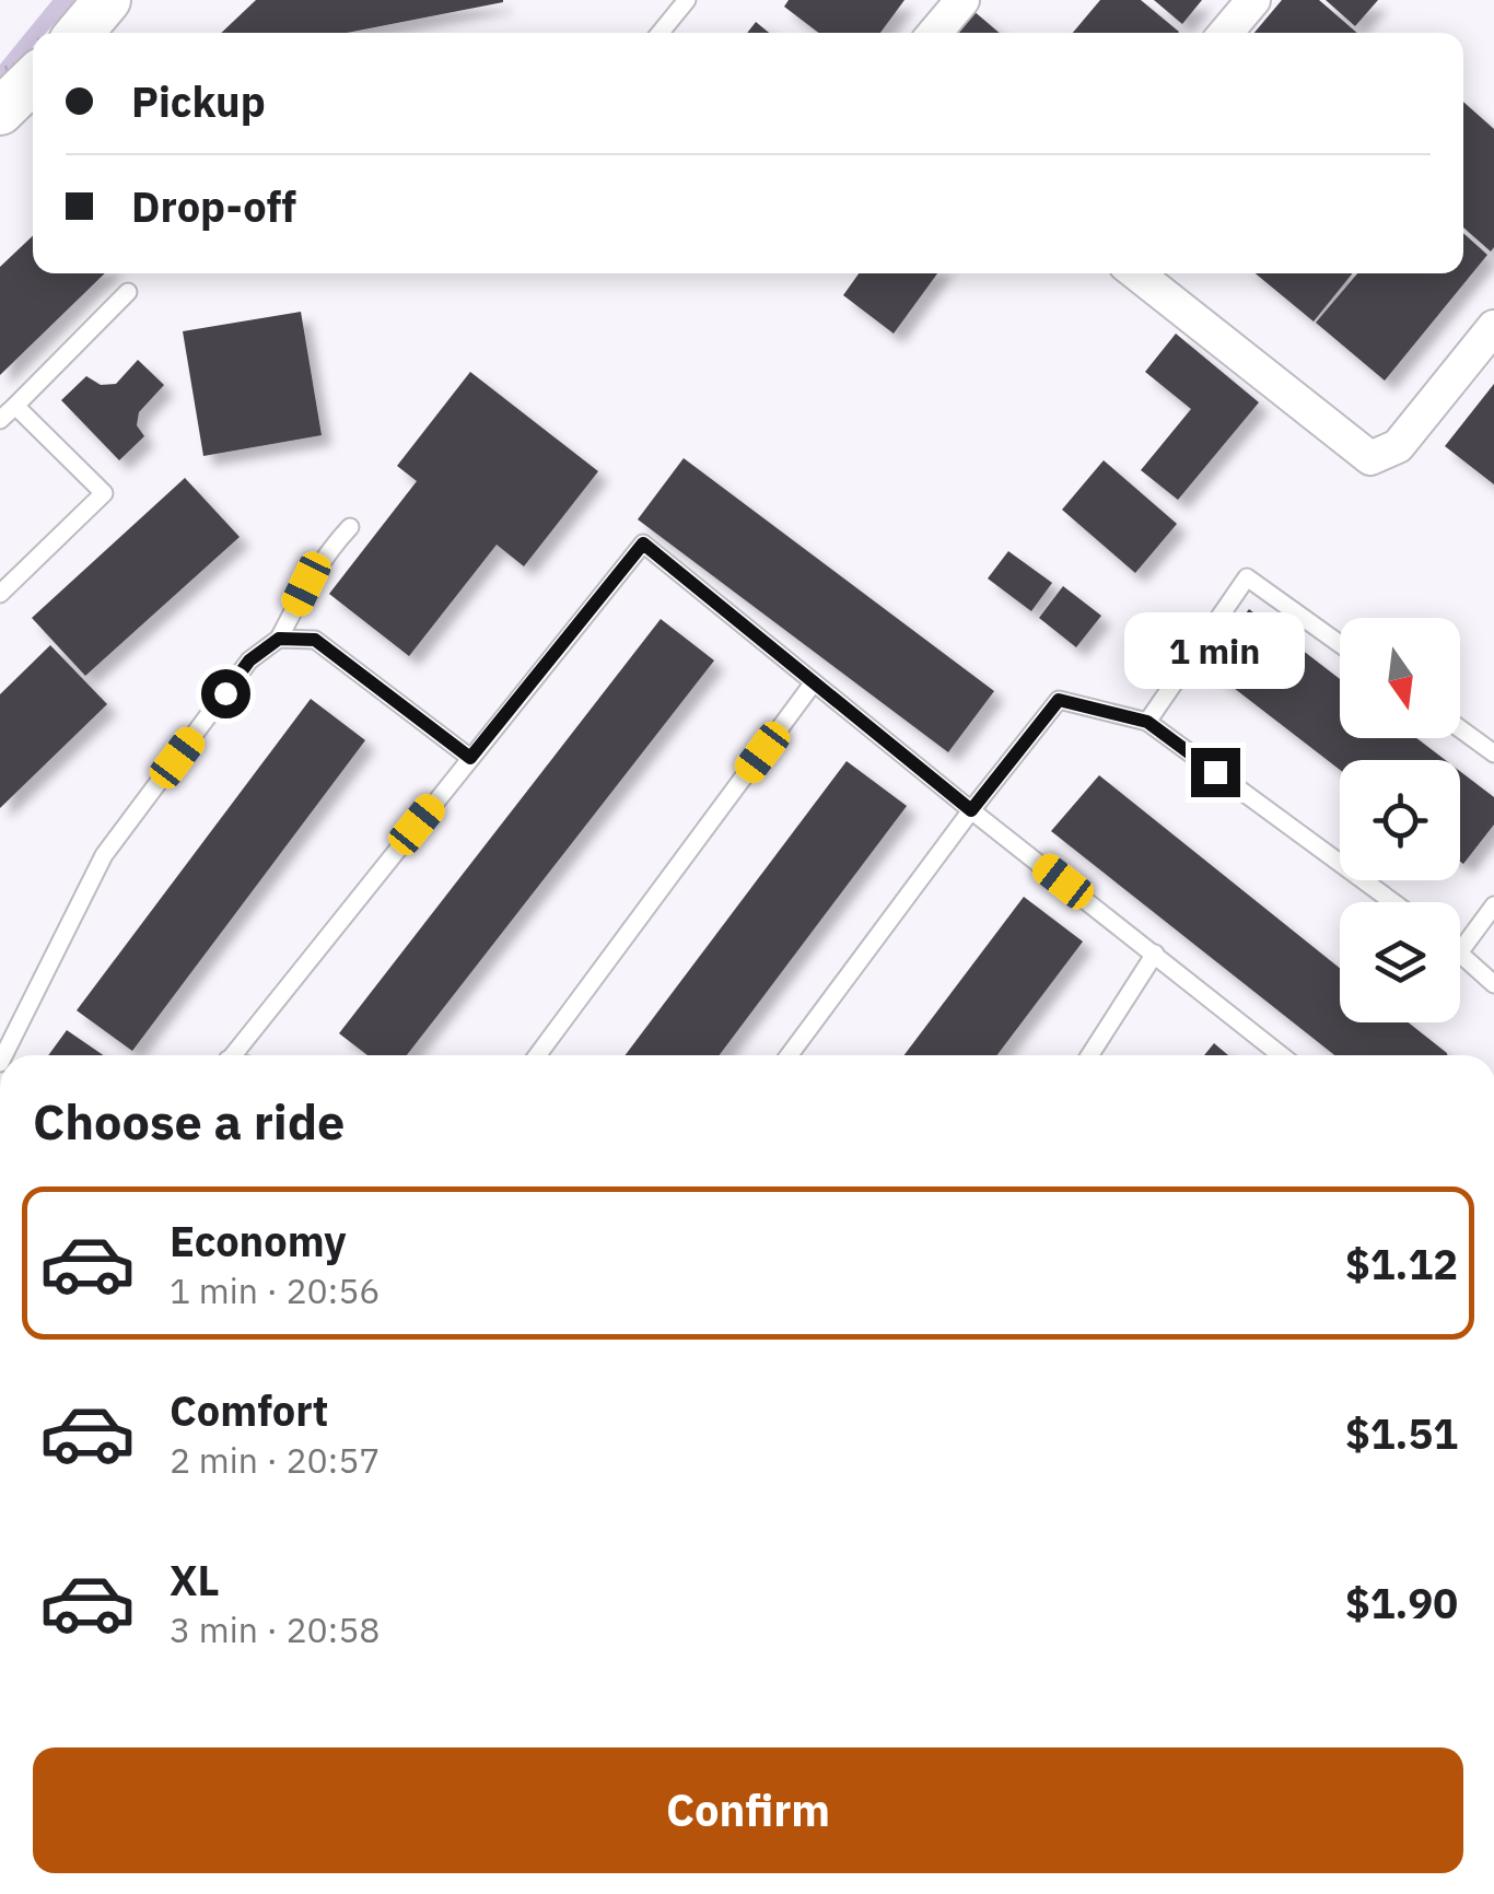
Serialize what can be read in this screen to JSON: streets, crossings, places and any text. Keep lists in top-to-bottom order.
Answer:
{
  "north": "bottom",
  "page": {
    "banner": ["Pickup", "Drop-off"],
    "bubble": "1 min",
    "heading": "Choose a ride",
    "list": [
      {
        "name": "Economy",
        "note": "1 min · 20:56",
        "value": "$1.12"
      },
      {
        "name": "Comfort",
        "note": "2 min · 20:57",
        "value": "$1.51"
      },
      {
        "name": "XL",
        "note": "3 min · 20:58",
        "value": "$1.90"
      }
    ],
    "buttons": "Confirm"
  }
}
